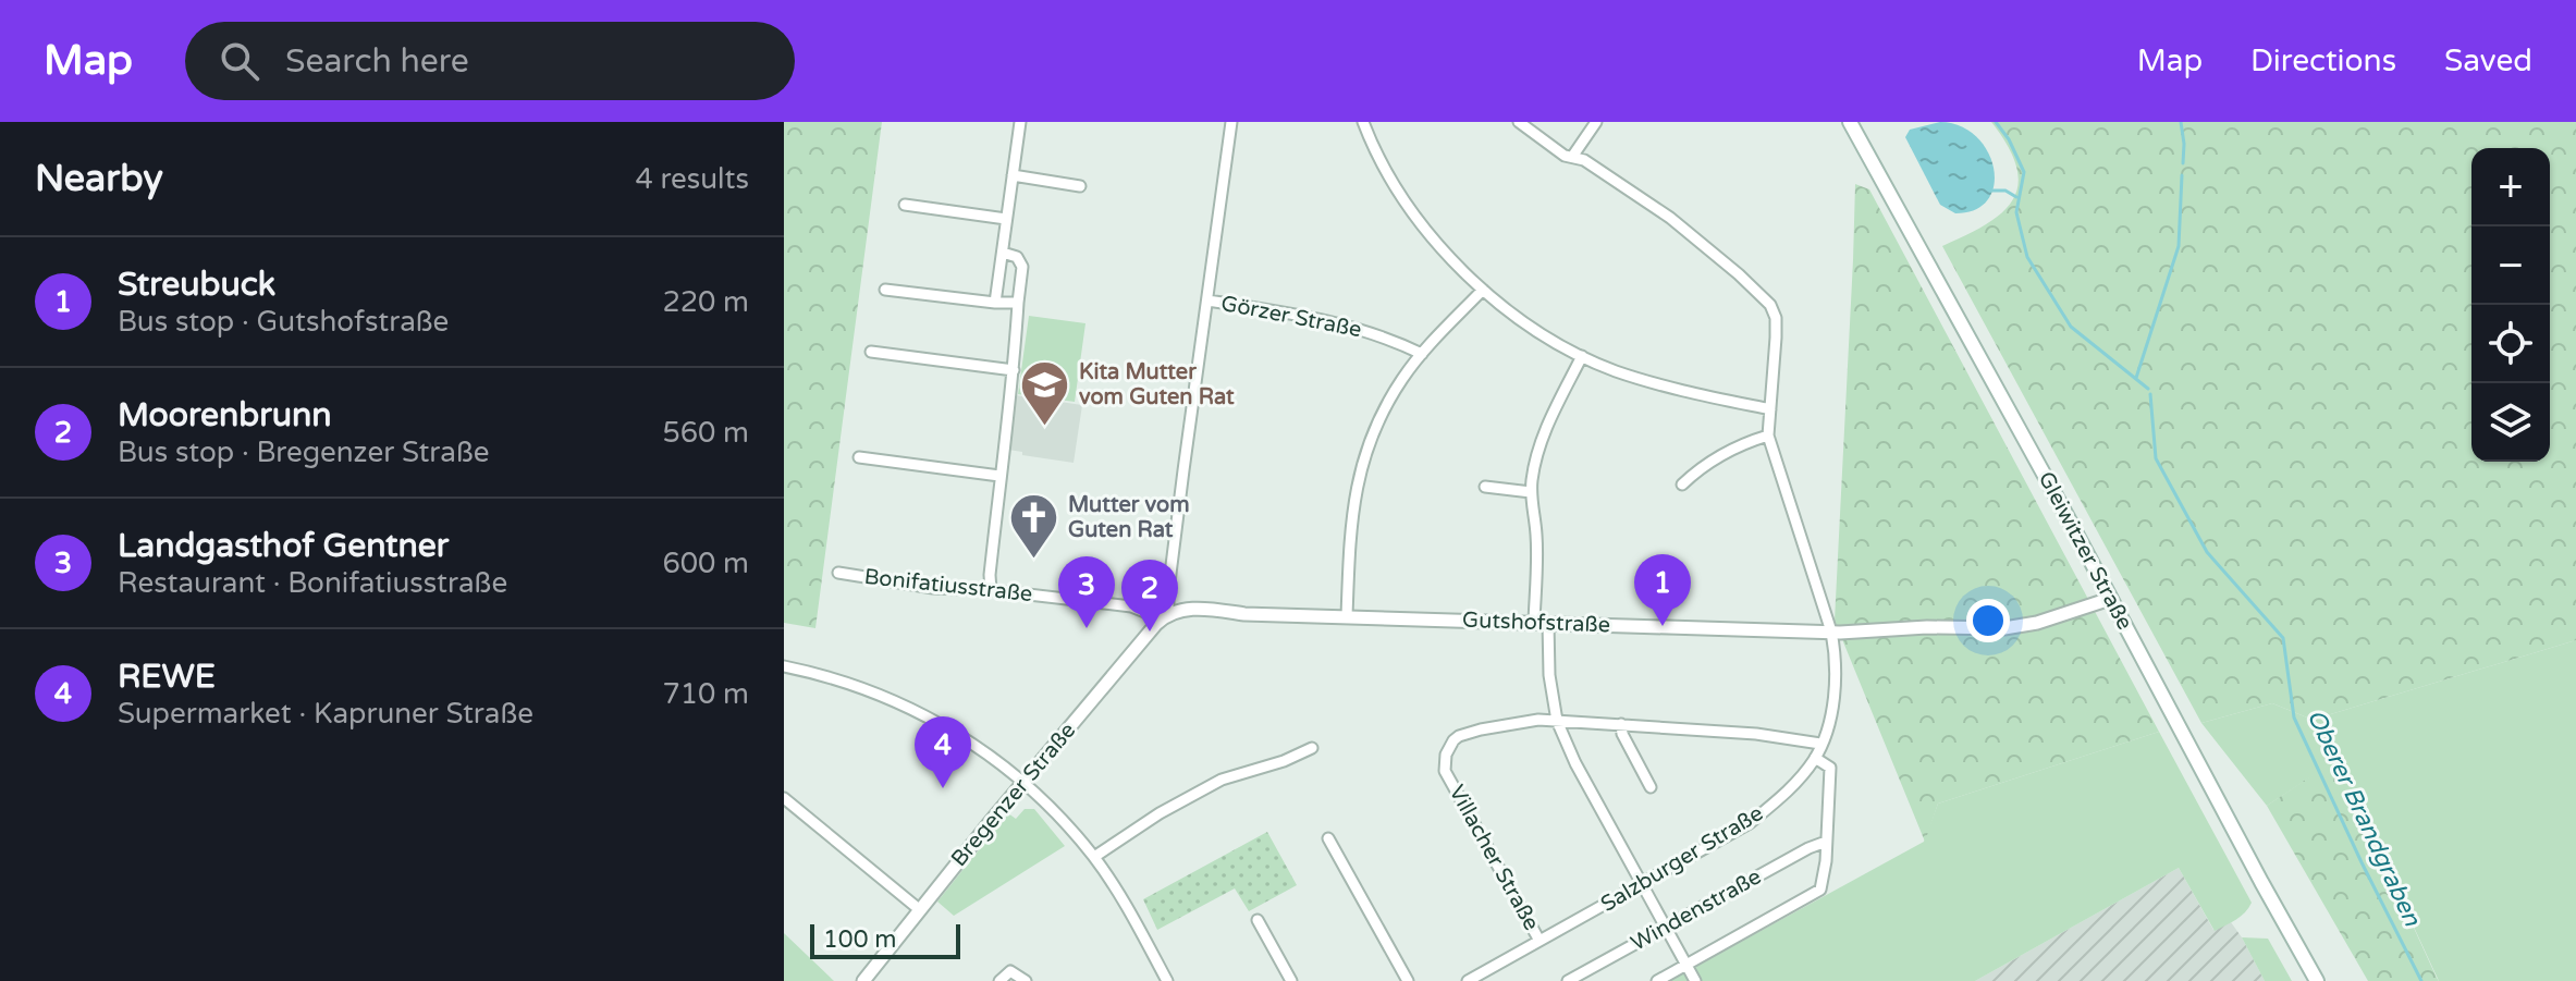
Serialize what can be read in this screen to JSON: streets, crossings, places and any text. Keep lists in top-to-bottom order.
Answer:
{
  "streets": {
    "main road": ["Gleiwitzer Straße"],
    "street": [
      "Görzer Straße",
      "Bonifatiusstraße",
      "Gutshofstraße",
      "Bregenzer Straße",
      "Villacher Straße",
      "Salzburger Straße",
      "Windenstraße"
    ]
  },
  "crossings": [
    ["Gleiwitzer Straße", "Gutshofstraße"],
    ["Bonifatiusstraße", "Bregenzer Straße"],
    ["Gutshofstraße", "Bregenzer Straße"],
    ["Gutshofstraße", "Salzburger Straße"],
    ["Villacher Straße", "Salzburger Straße"]
  ],
  "water": ["Oberer Brandgraben"],
  "places": {
    "school or university": ["Kita Mutter vom Guten Rat"],
    "church": ["Mutter vom Guten Rat"]
  },
  "scale_bar": "100 m",
  "page": {
    "header": "Map",
    "search": "Search here",
    "nav": ["Map", "Directions", "Saved"],
    "heading": ["Nearby", "4 results"],
    "map_buttons": ["+", "−"],
    "list": [
      {
        "mark": "1",
        "name": "Streubuck",
        "note": "Bus stop · Gutshofstraße",
        "value": "220 m"
      },
      {
        "mark": "2",
        "name": "Moorenbrunn",
        "note": "Bus stop · Bregenzer Straße",
        "value": "560 m"
      },
      {
        "mark": "3",
        "name": "Landgasthof Gentner",
        "note": "Restaurant · Bonifatiusstraße",
        "value": "600 m"
      },
      {
        "mark": "4",
        "name": "REWE",
        "note": "Supermarket · Kapruner Straße",
        "value": "710 m"
      }
    ],
    "pins": [
      "1",
      "3",
      "2",
      "4"
    ],
    "scale": "100 m"
  }
}
